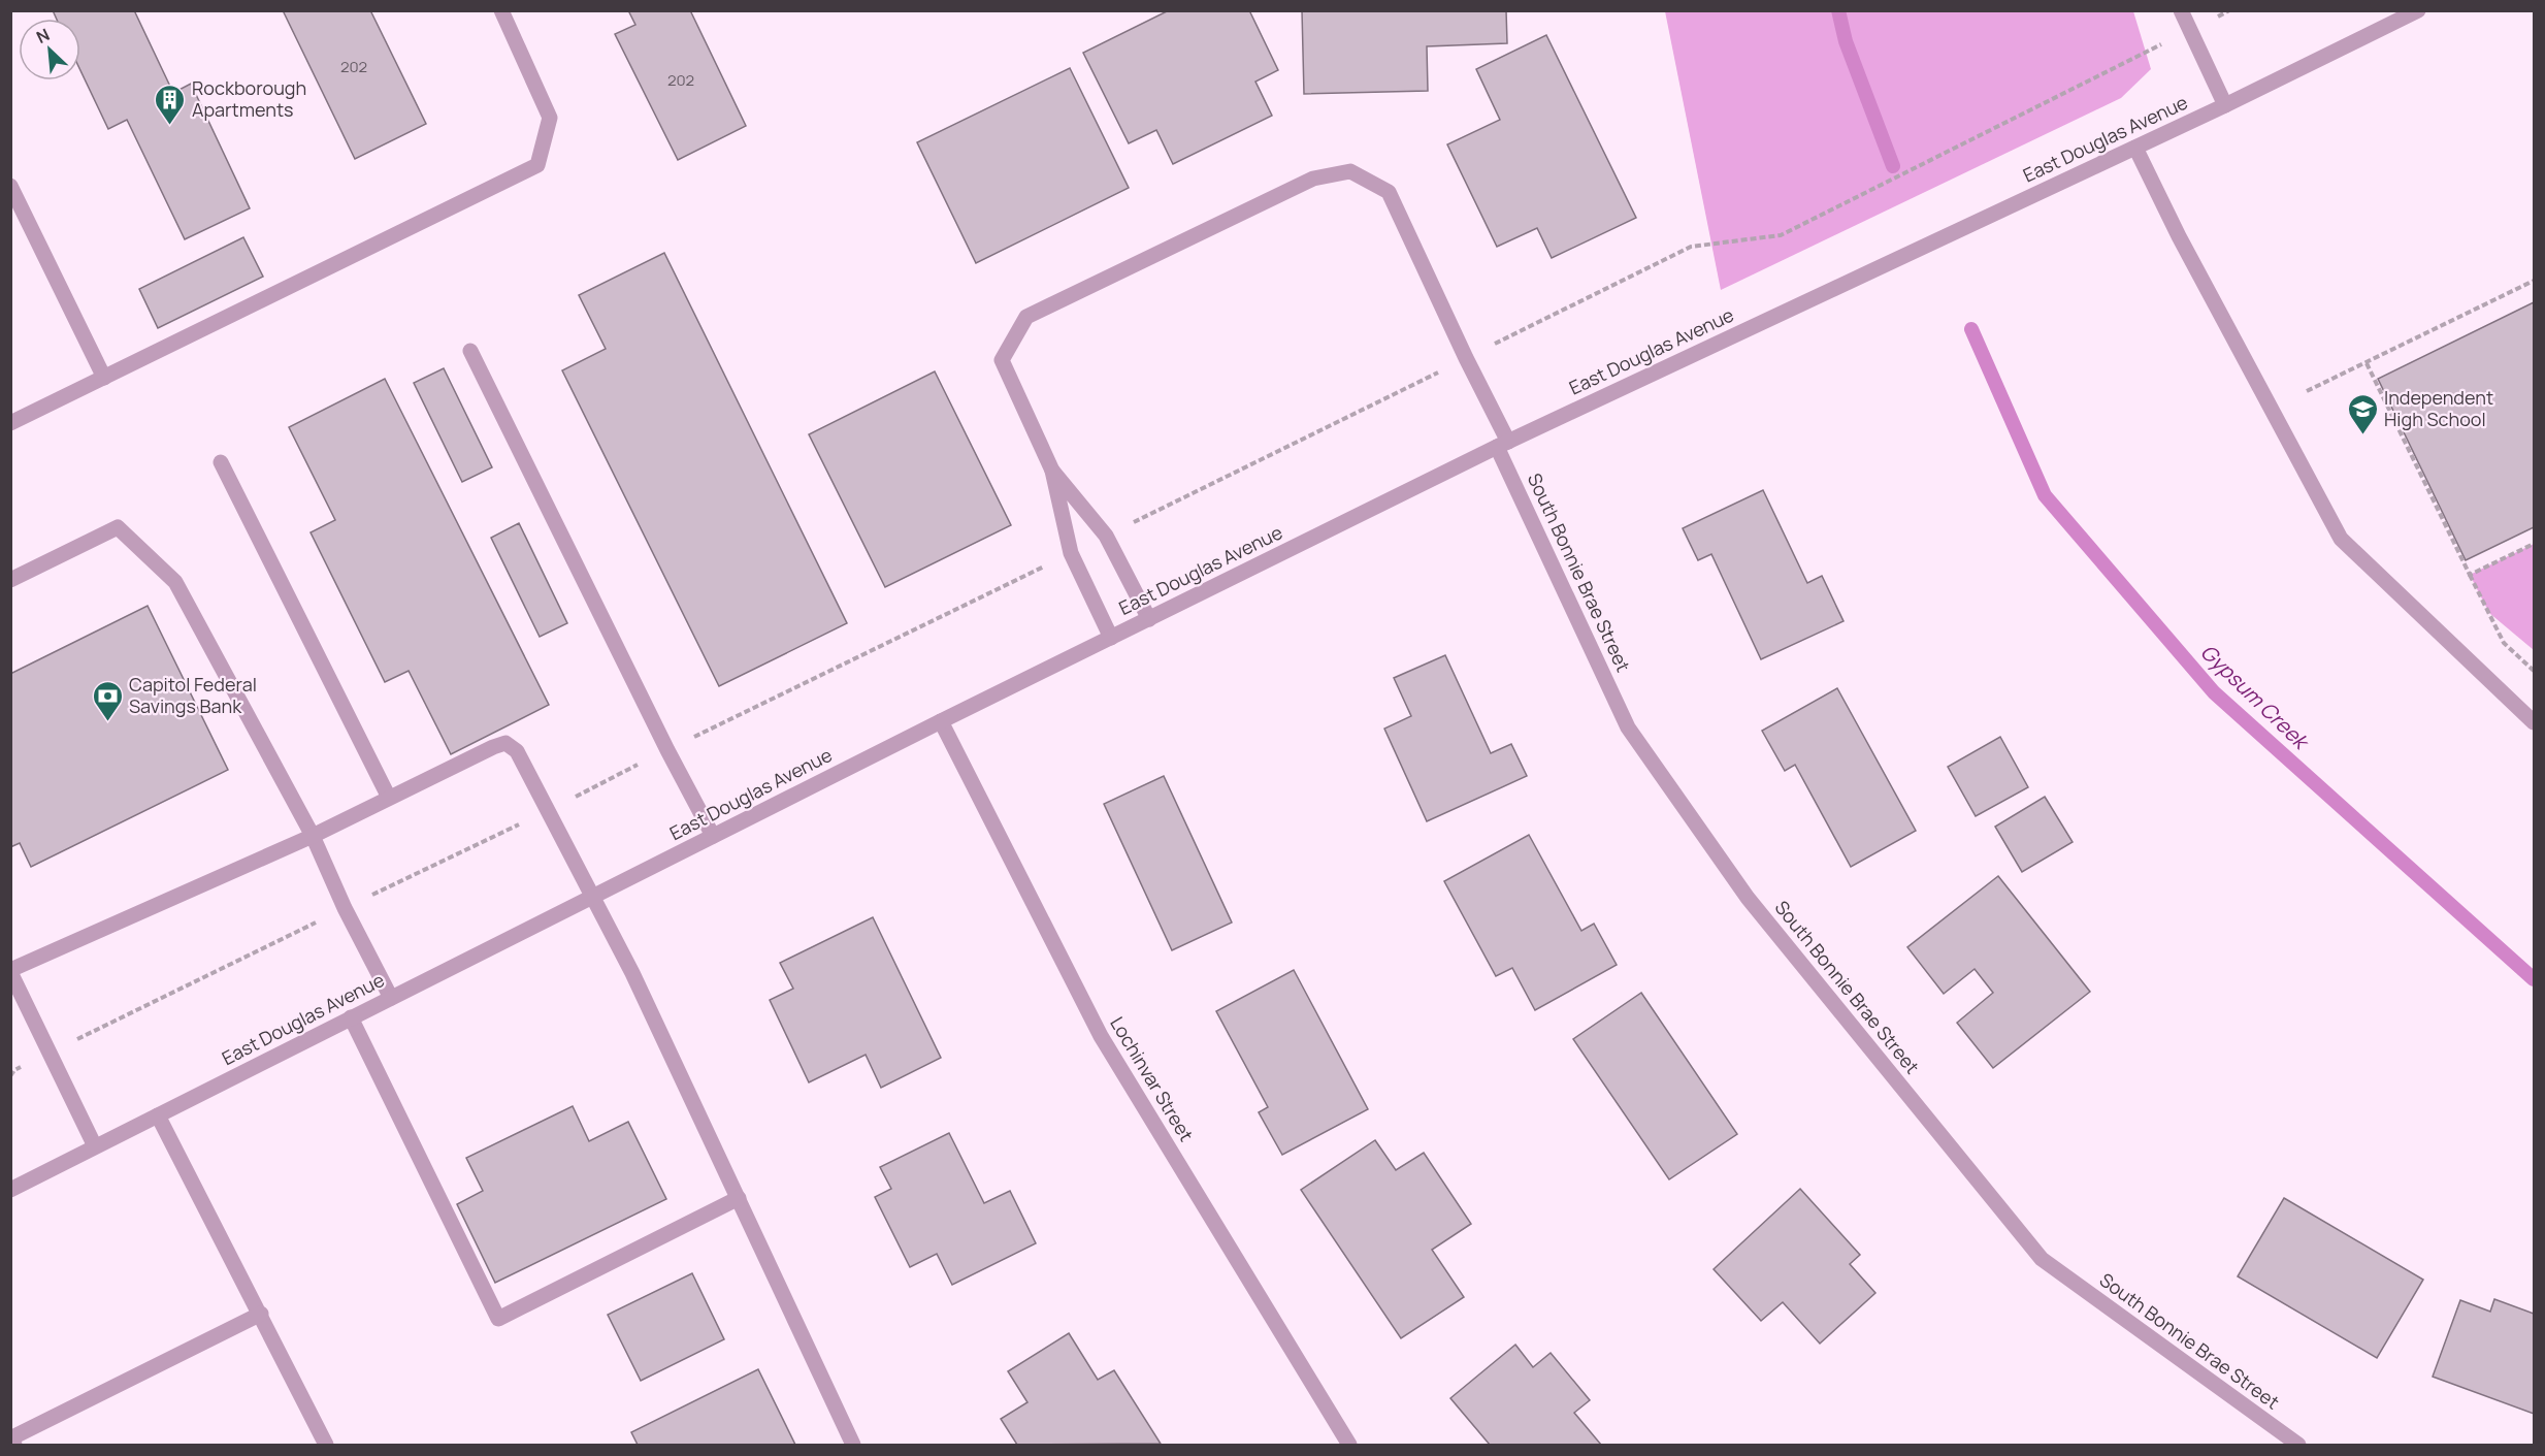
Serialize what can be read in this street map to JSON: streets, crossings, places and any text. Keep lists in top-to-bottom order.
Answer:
{
  "streets": {
    "street": ["East Douglas Avenue", "South Bonnie Brae Street", "Lochinvar Street"]
  },
  "crossings": [
    ["East Douglas Avenue", "South Bonnie Brae Street"],
    ["East Douglas Avenue", "Lochinvar Street"]
  ],
  "water": ["Gypsum Creek"],
  "places": {
    "building": ["Rockborough Apartments"],
    "school or university": ["Independent High School"],
    "bank": ["Capitol Federal Savings Bank"]
  },
  "house_numbers": ["202", "202"],
  "north": "top left"
}
